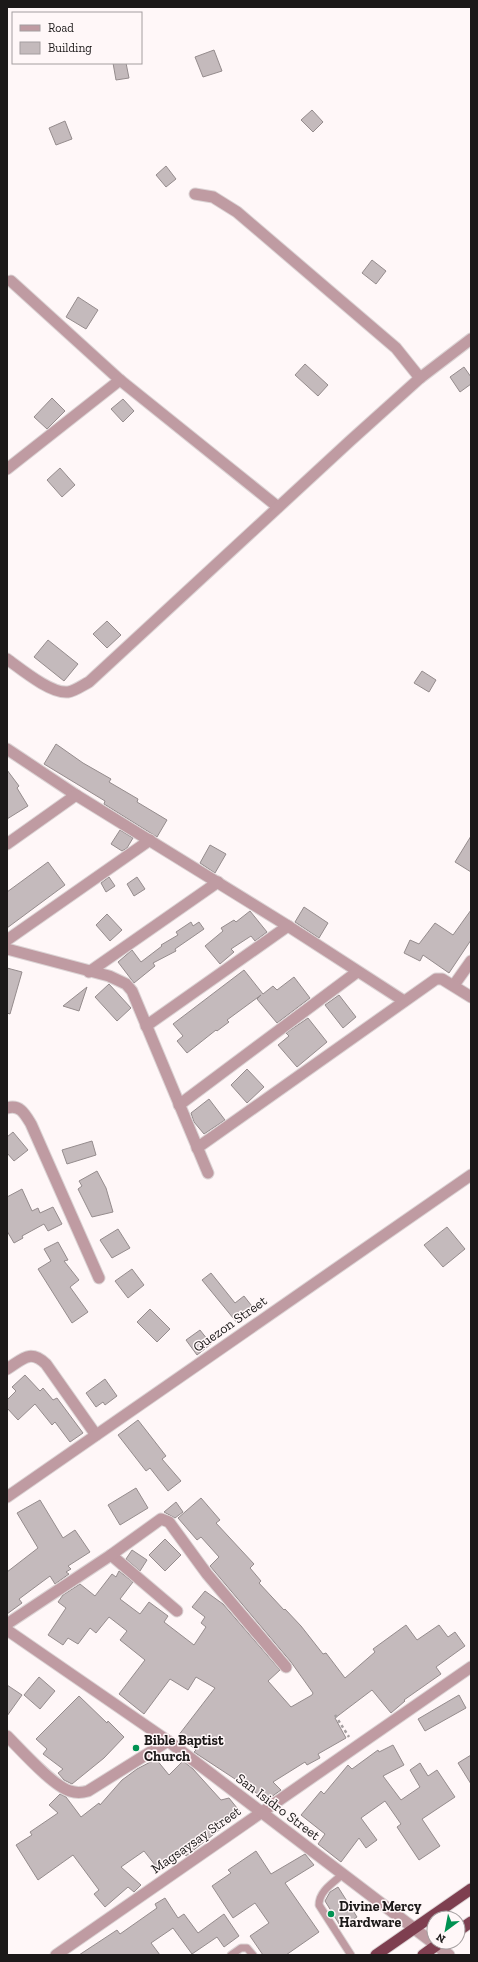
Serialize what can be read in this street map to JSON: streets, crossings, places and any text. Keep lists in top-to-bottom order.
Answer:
{
  "streets": {
    "street": ["Quezon Street", "San Isidro Street", "Magsaysay Street"]
  },
  "crossings": [
    ["San Isidro Street", "Magsaysay Street"]
  ],
  "places": ["Bible Baptist Church", "Divine Mercy Hardware"],
  "legend": ["Road", "Building"],
  "north": "bottom left"
}
